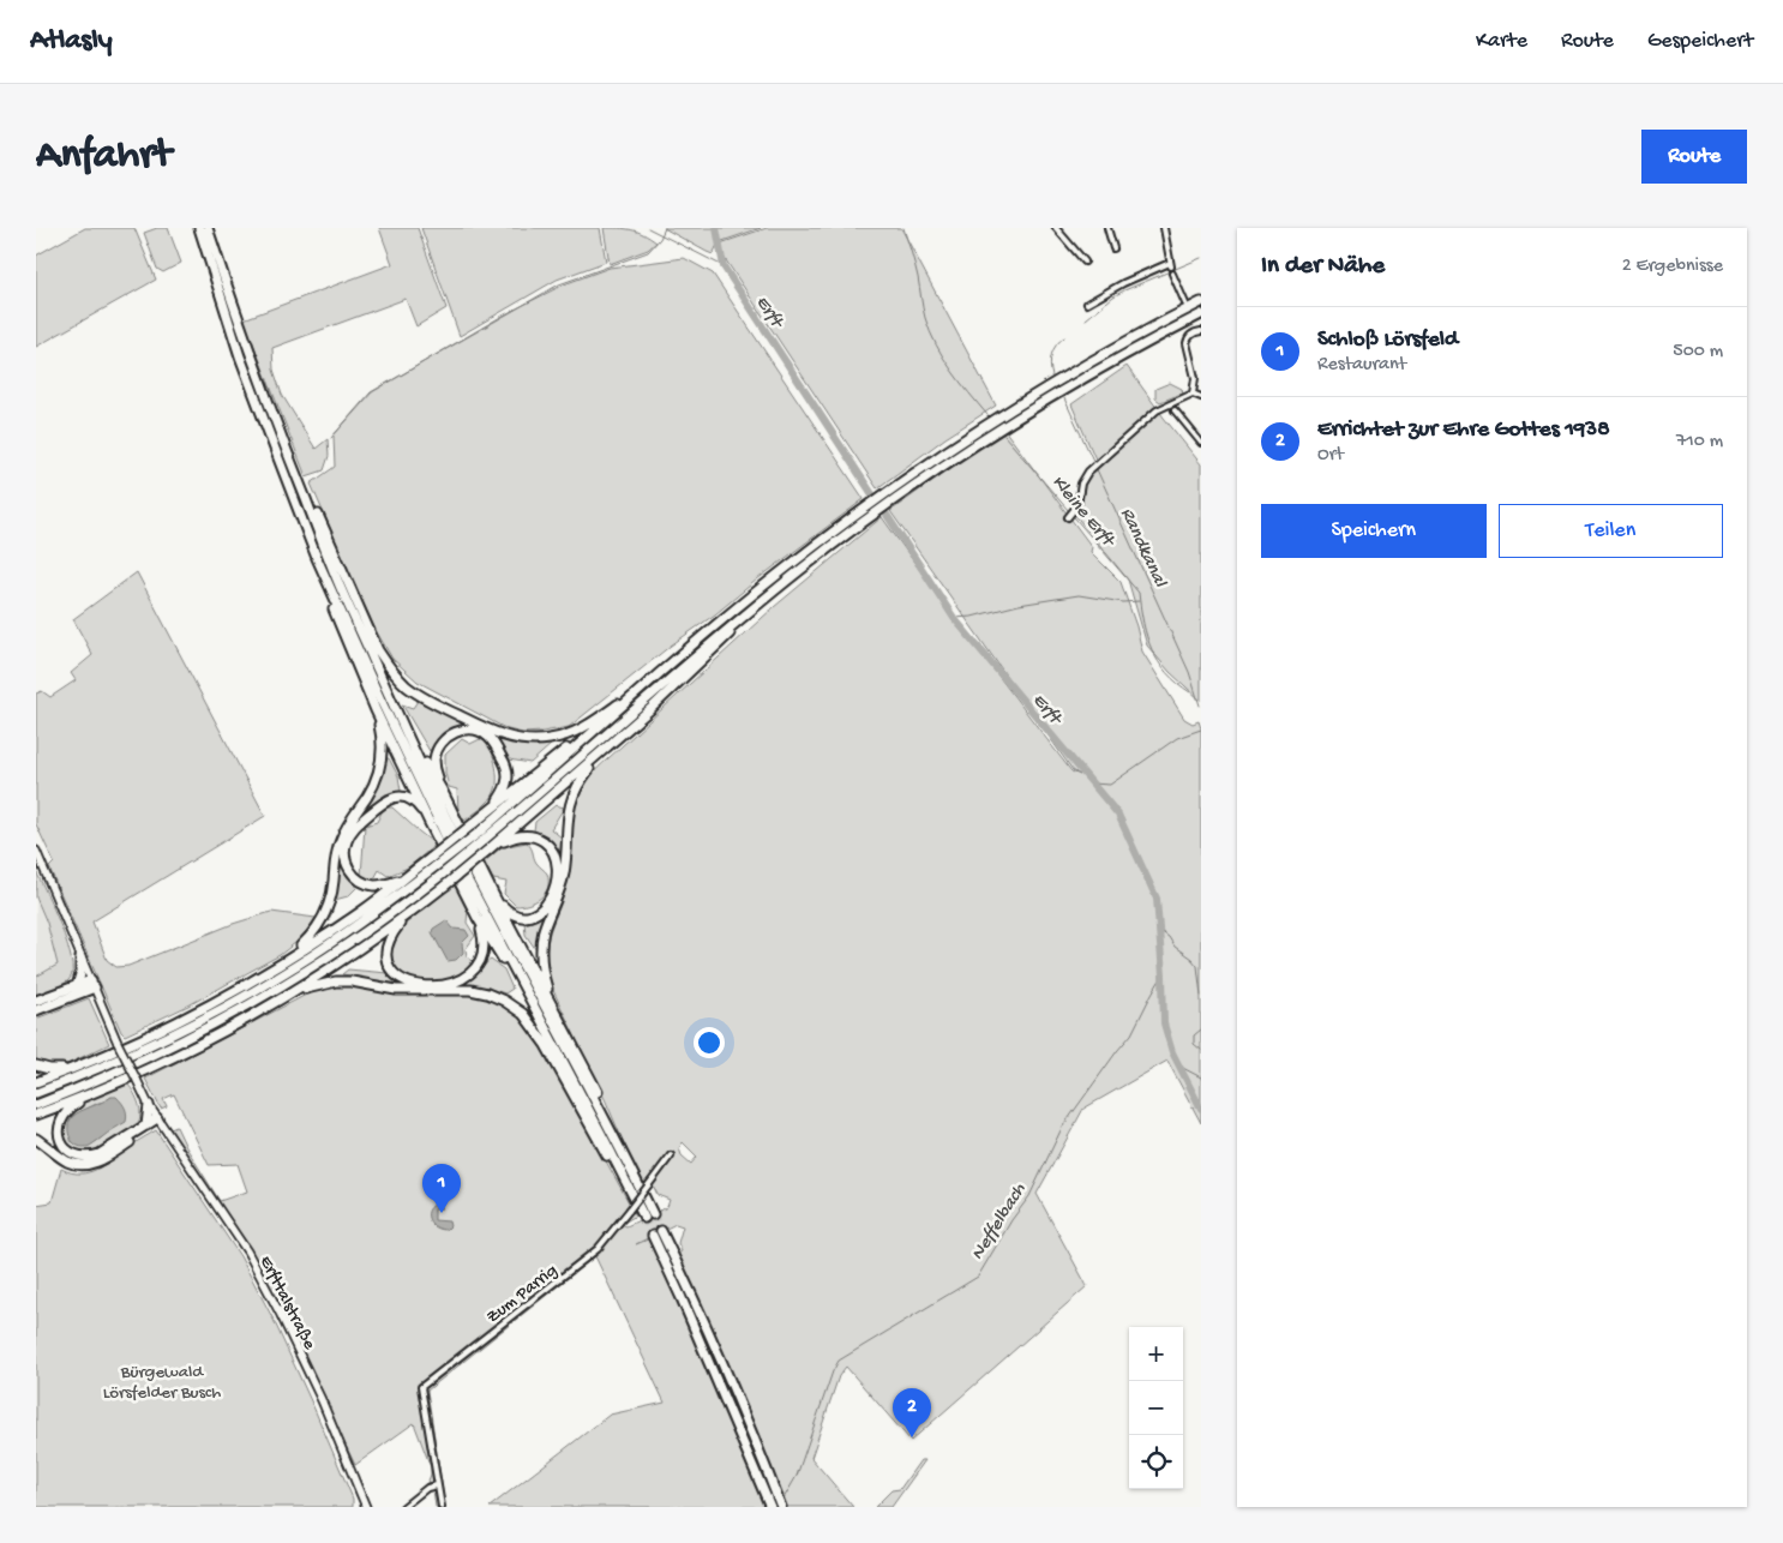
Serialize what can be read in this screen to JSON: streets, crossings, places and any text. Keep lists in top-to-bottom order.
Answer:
{
  "streets": {
    "main road": ["Erfttalstraße"],
    "street": ["Zum Parrig"]
  },
  "water": [
    "Erft",
    "Kleine Erft",
    "Randkanal",
    "Neffelbach"
  ],
  "parks": ["Bürgewald Lörsfelder Busch"],
  "page": {
    "header": "Atlasly",
    "nav": ["Karte", "Route", "Gespeichert"],
    "buttons": [
      "Route",
      ["Speichern", "Teilen"]
    ],
    "title": "Anfahrt",
    "heading": ["In der Nähe", "2 Ergebnisse"],
    "list": [
      {
        "mark": "1",
        "name": "Schloß Lörsfeld",
        "note": "Restaurant",
        "value": "500 m"
      },
      {
        "mark": "2",
        "name": "Errichtet zur Ehre Gottes 1938",
        "note": "Ort",
        "value": "710 m"
      }
    ],
    "pins": ["1", "2"],
    "map_buttons": ["+", "−"]
  }
}
